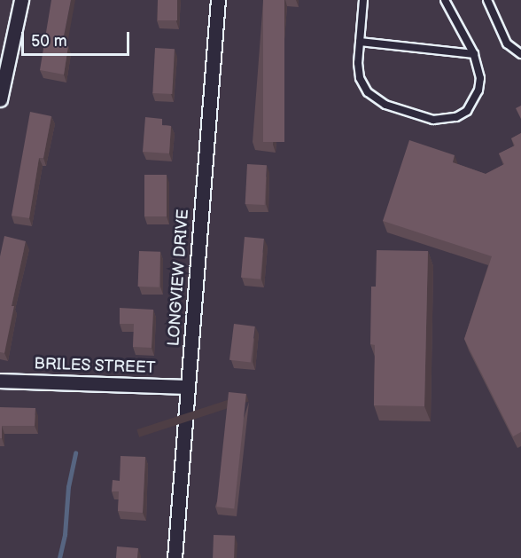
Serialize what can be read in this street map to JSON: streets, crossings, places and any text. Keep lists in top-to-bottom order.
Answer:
{
  "streets": {
    "street": ["LONGVIEW DRIVE", "BRILES STREET"]
  },
  "crossings": [
    ["LONGVIEW DRIVE", "BRILES STREET"]
  ],
  "scale_bar": "50 m"
}
